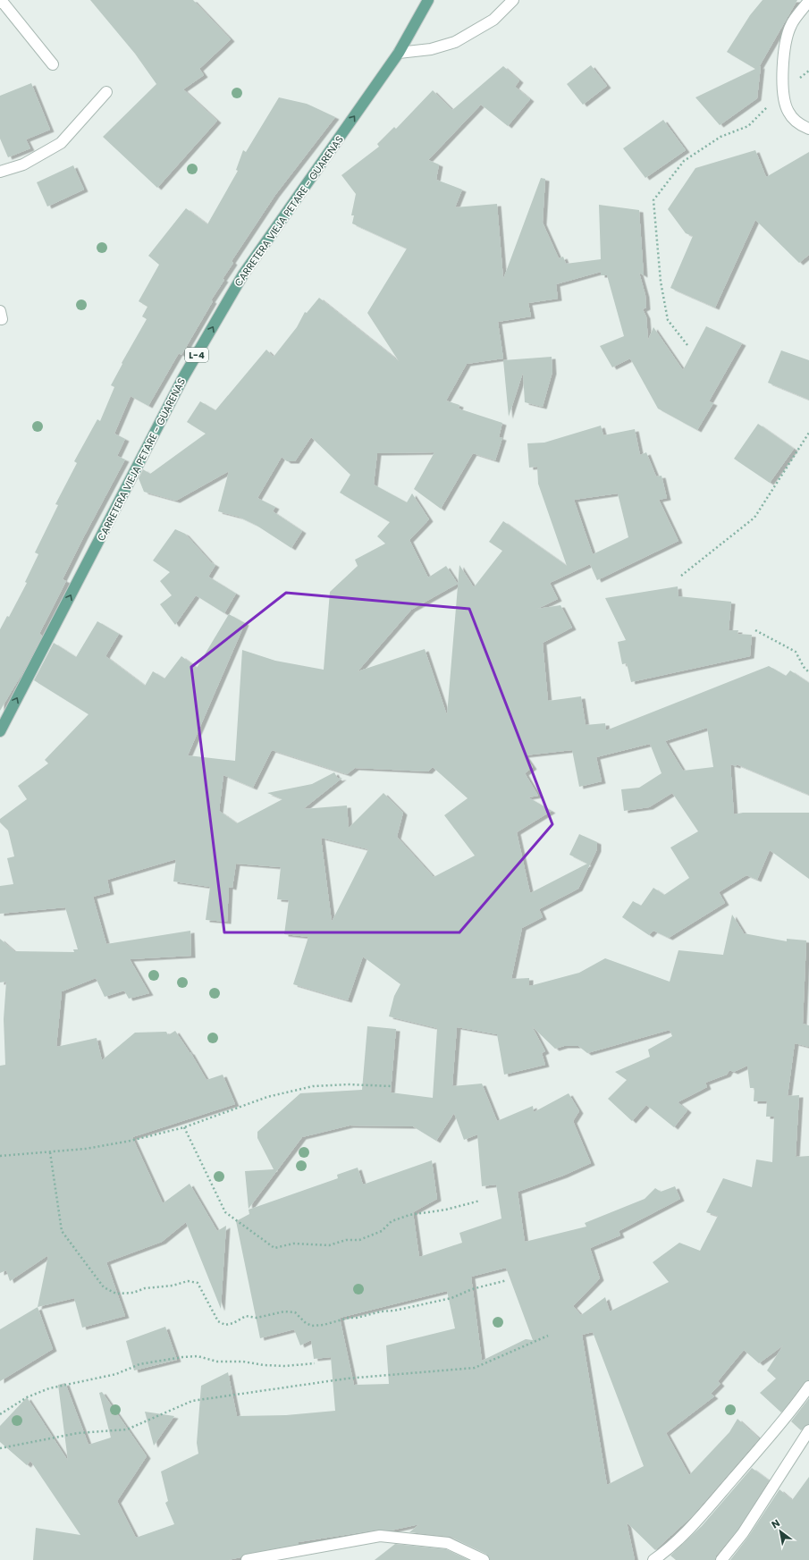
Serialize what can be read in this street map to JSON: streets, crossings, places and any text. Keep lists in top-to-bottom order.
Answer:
{
  "streets": {
    "main road": ["CARRETERA VIEJA PETARE - GUARENAS", "L-4"]
  },
  "one_way": ["CARRETERA VIEJA PETARE - GUARENAS"],
  "north": "top left"
}
